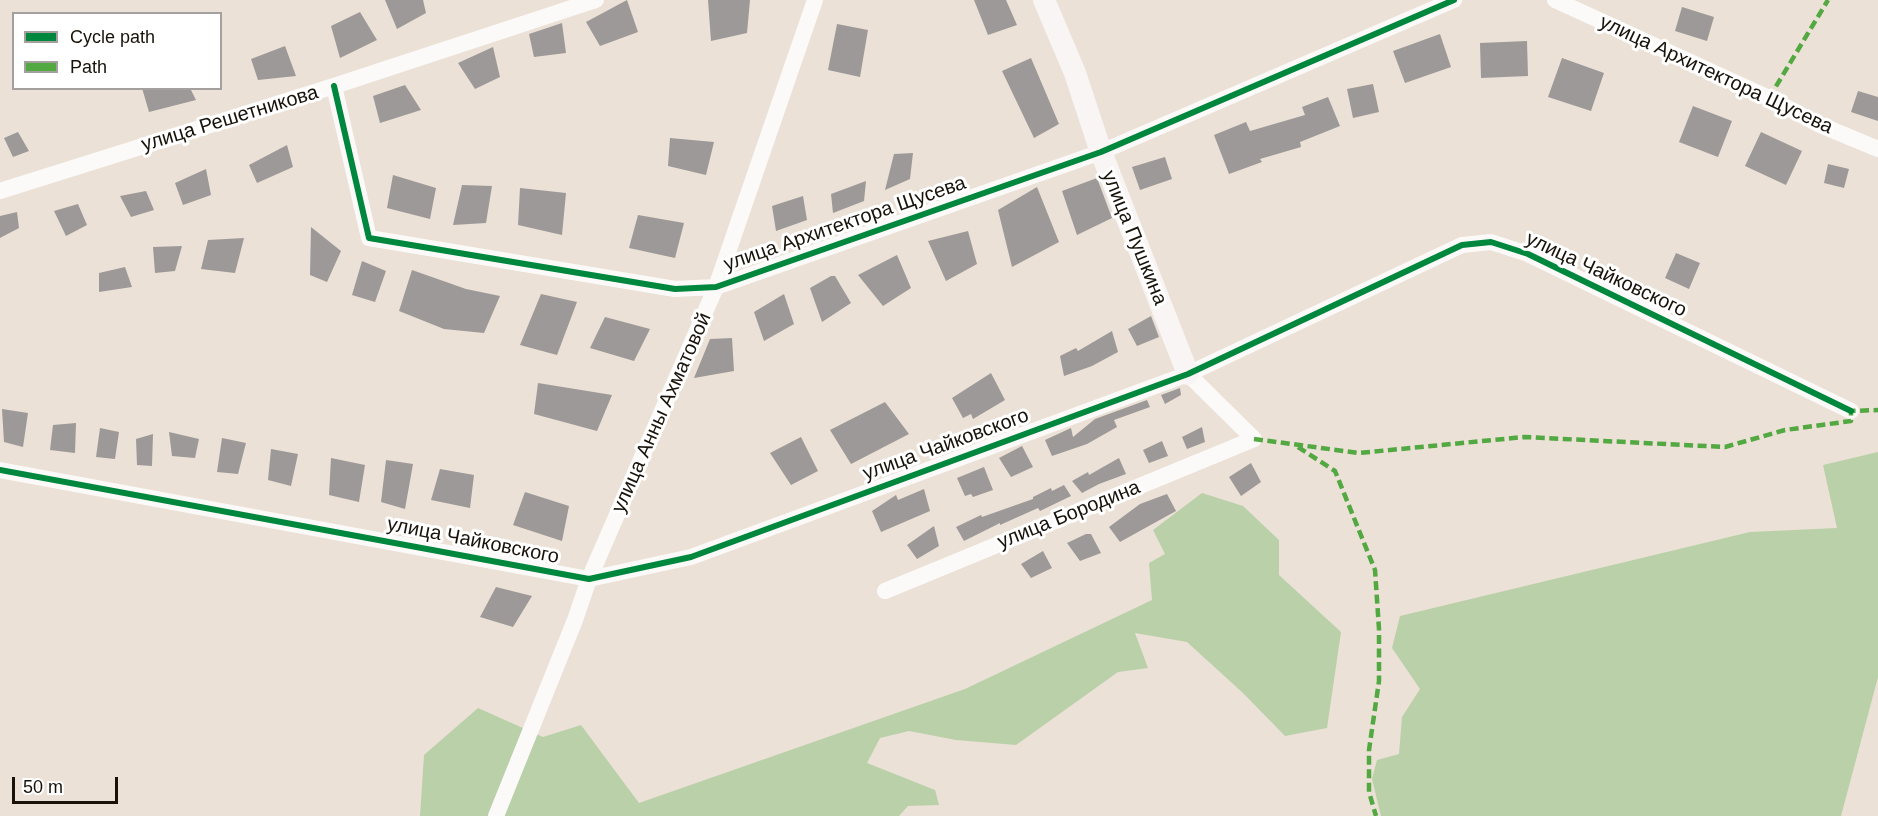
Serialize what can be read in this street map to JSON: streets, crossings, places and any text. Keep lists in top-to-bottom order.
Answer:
{
  "streets": {
    "street": [
      "улица Архитектора Щусева",
      "улица Решетникова",
      "улица Пушкина",
      "улица Чайковского",
      "улица Анны Ахматовой",
      "улица Бородина"
    ]
  },
  "crossings": [
    ["улица Архитектора Щусева", "улица Решетникова"],
    ["улица Архитектора Щусева", "улица Пушкина"],
    ["улица Архитектора Щусева", "улица Анны Ахматовой"],
    ["улица Пушкина", "улица Чайковского"],
    ["улица Пушкина", "улица Бородина"],
    ["улица Чайковского", "улица Анны Ахматовой"],
    ["улица Чайковского", "улица Бородина"]
  ],
  "legend": ["Cycle path", "Path"],
  "scale_bar": "50 m"
}
